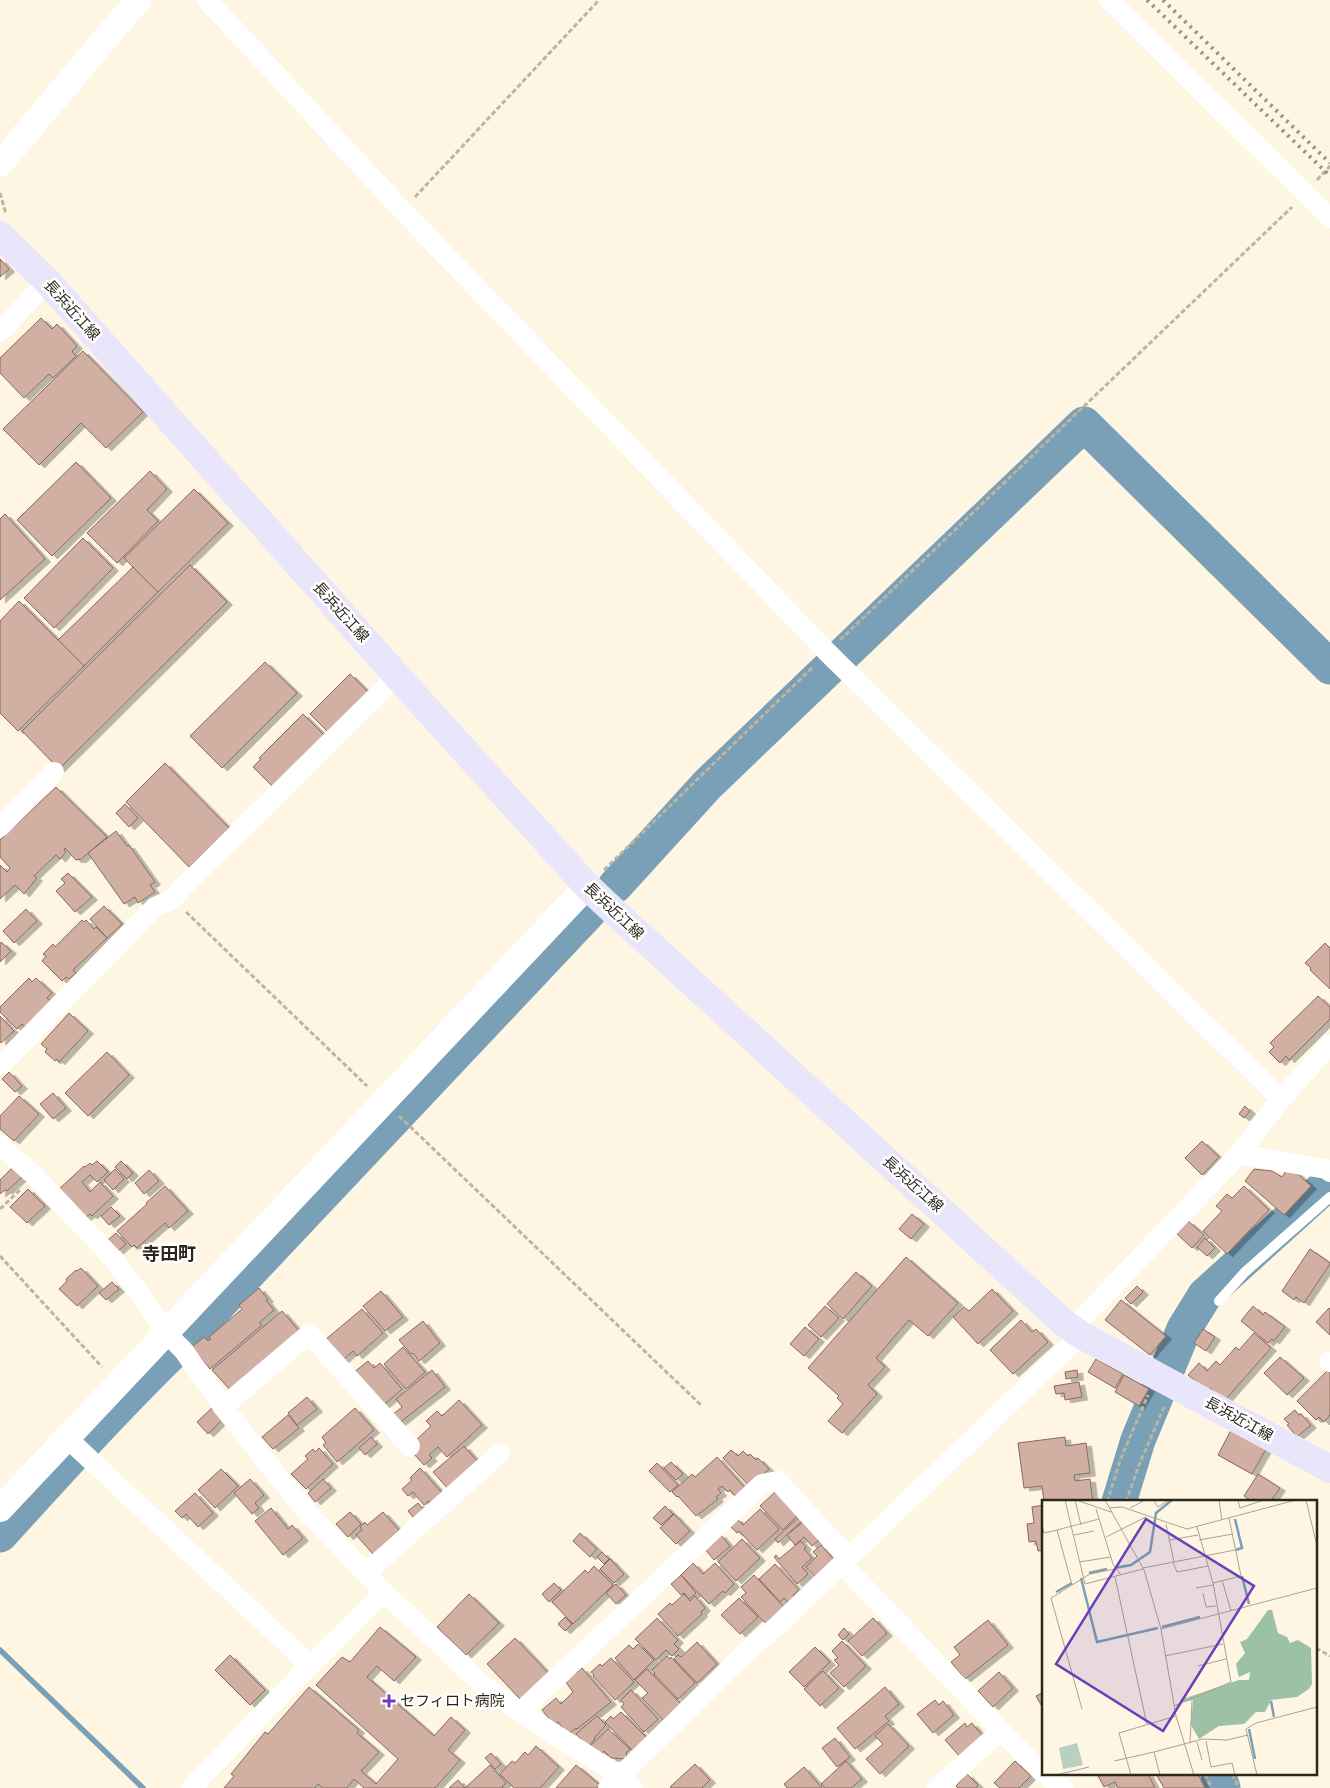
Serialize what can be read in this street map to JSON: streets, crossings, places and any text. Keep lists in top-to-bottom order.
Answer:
{
  "streets": {
    "main road": ["長浜近江線"]
  },
  "districts": ["寺田町"],
  "places": {
    "health": ["セフィロト病院"]
  }
}
